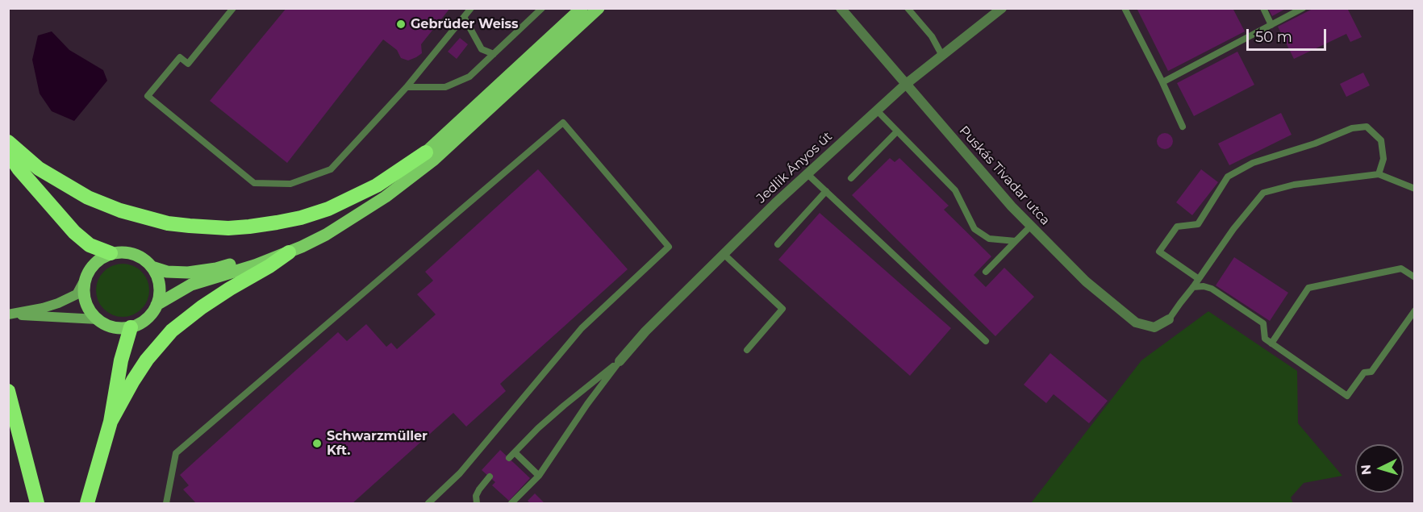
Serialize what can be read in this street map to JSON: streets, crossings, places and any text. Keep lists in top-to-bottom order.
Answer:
{
  "streets": {
    "street": ["Jedlik Ányos út", "Puskás Tivadar utca"]
  },
  "crossings": [
    ["Jedlik Ányos út", "Puskás Tivadar utca"]
  ],
  "places": ["Gebrüder Weiss", "Schwarzmüller Kft."],
  "scale_bar": "50 m",
  "north": "left"
}
